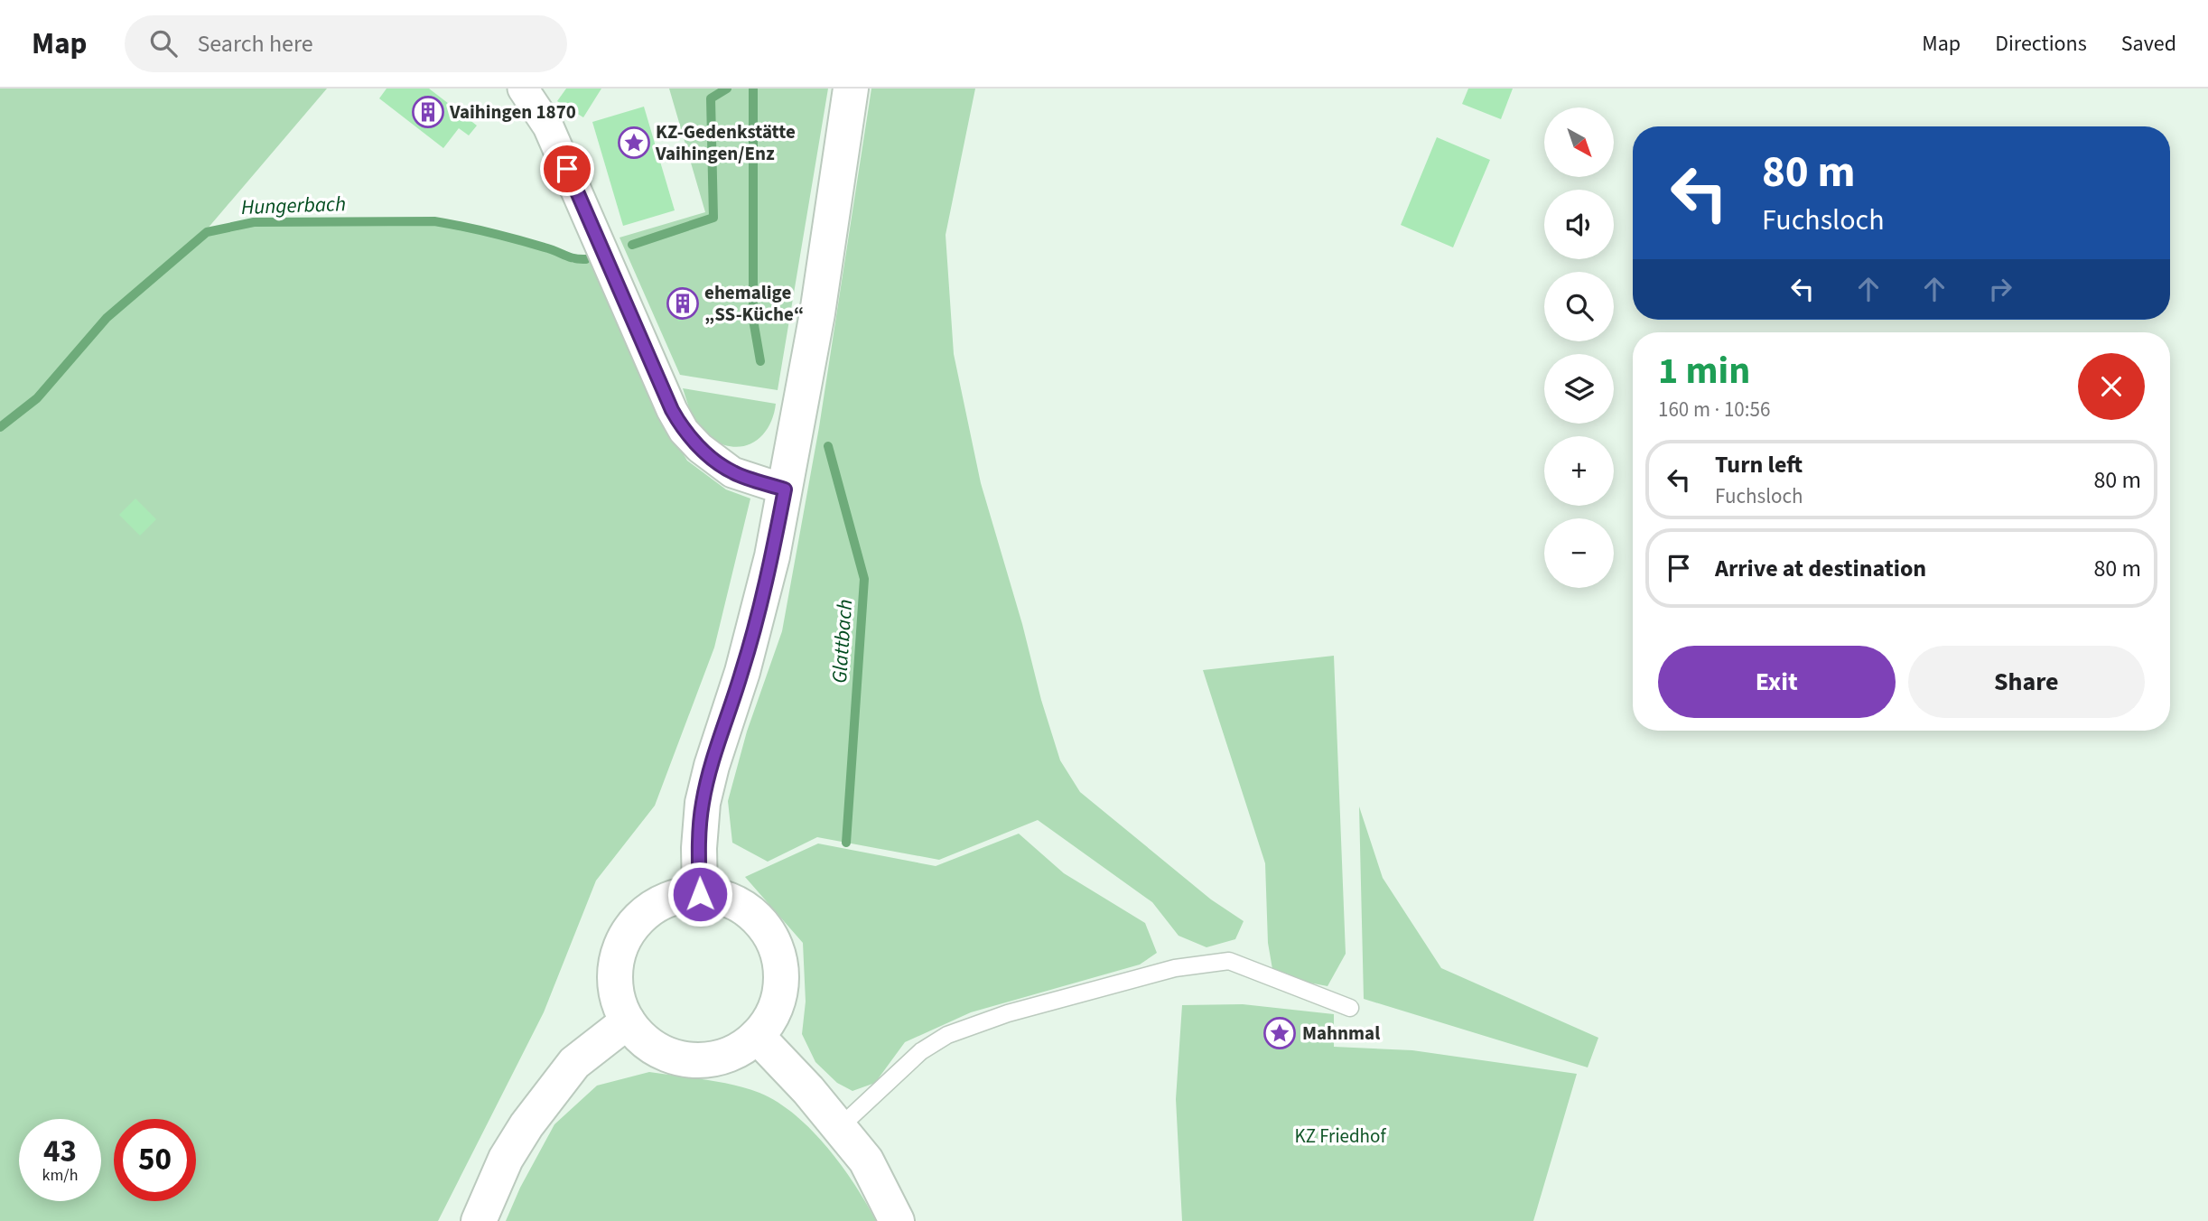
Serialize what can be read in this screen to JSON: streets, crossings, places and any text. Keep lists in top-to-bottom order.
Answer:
{
  "water": ["Hungerbach", "Glattbach"],
  "parks": ["KZ Friedhof"],
  "places": {
    "building": ["Vaihingen 1870", "ehemalige „SS-Küche“"],
    "place": ["KZ-Gedenkstätte Vaihingen/Enz", "Mahnmal"]
  },
  "north": "bottom right",
  "page": {
    "header": "Map",
    "search": "Search here",
    "nav": ["Map", "Directions", "Saved"],
    "map_buttons": ["+", "−"],
    "turn": ["80 m", "Fuchsloch"],
    "heading": ["1 min", "160 m · 10:56"],
    "list": [
      {
        "name": "Turn left",
        "note": "Fuchsloch",
        "value": "80 m"
      },
      {
        "name": "Arrive at destination",
        "value": "80 m"
      }
    ],
    "buttons": ["Exit", "Share"],
    "speed": "43 km/h",
    "limit": "50"
  }
}
